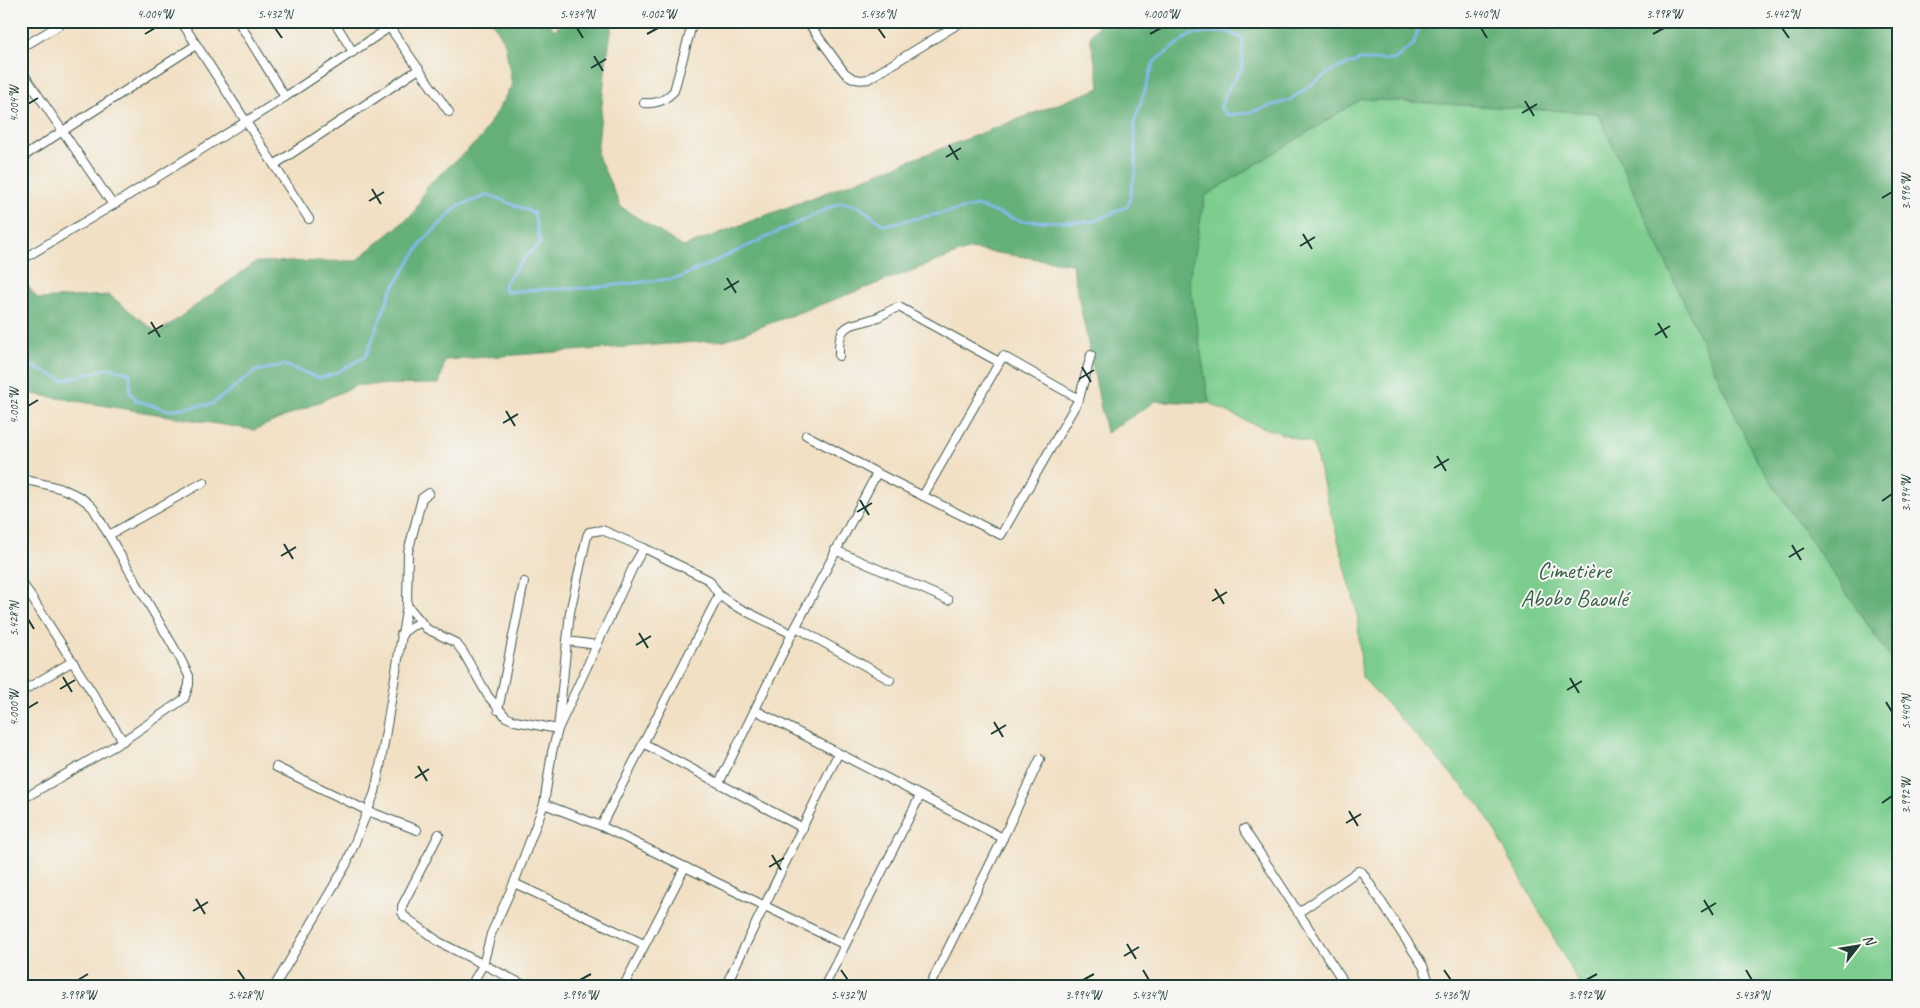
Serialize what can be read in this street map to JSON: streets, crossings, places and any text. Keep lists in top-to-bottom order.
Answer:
{
  "parks": ["Cimetière Abobo Baoulé"],
  "north": "top right",
  "coordinates": [
    "4.004°W",
    "5.432°N",
    "5.434°N",
    "4.002°W",
    "5.436°N",
    "4.000°W",
    "5.440°N",
    "3.998°W",
    "5.442°N",
    "3.996°W",
    "3.994°W",
    "5.428°N",
    "3.992°W",
    "5.438°N"
  ]
}
